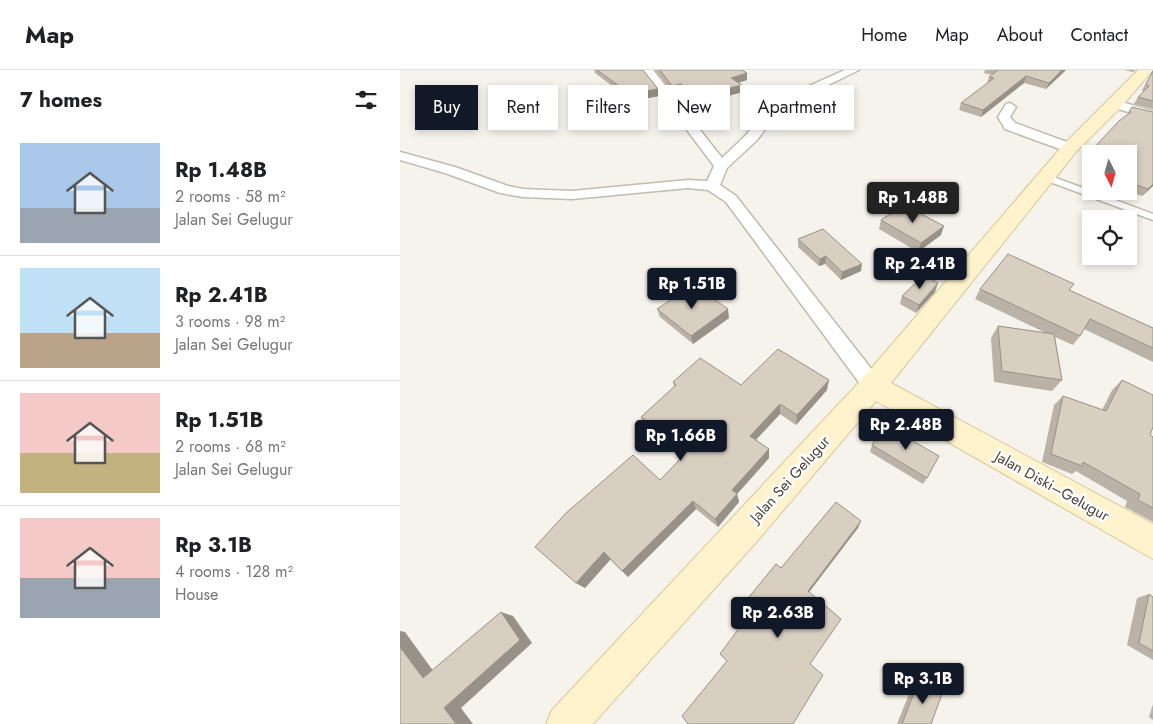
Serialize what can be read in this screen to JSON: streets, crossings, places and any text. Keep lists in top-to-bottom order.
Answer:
{
  "streets": {
    "main road": ["Jalan Sei Gelugur", "Jalan Diski–Gelugur"]
  },
  "crossings": [
    ["Jalan Sei Gelugur", "Jalan Diski–Gelugur"]
  ],
  "north": "bottom",
  "page": {
    "header": "Map",
    "nav": [
      "Home",
      "Map",
      "About",
      "Contact"
    ],
    "heading": "7 homes",
    "chip": [
      "Buy",
      "Rent",
      "Filters",
      "New",
      "Apartment"
    ],
    "list": [
      {
        "name": "Rp 1.48B",
        "note": "2 rooms · 58 m² · Jalan Sei Gelugur"
      },
      {
        "name": "Rp 2.41B",
        "note": "3 rooms · 98 m² · Jalan Sei Gelugur"
      },
      {
        "name": "Rp 1.51B",
        "note": "2 rooms · 68 m² · Jalan Sei Gelugur"
      },
      {
        "name": "Rp 3.1B",
        "note": "4 rooms · 128 m² · House"
      }
    ],
    "price": [
      "Rp 1.48B",
      "Rp 2.41B",
      "Rp 1.51B",
      "Rp 2.48B",
      "Rp 1.66B",
      "Rp 2.63B",
      "Rp 3.1B"
    ]
  }
}
